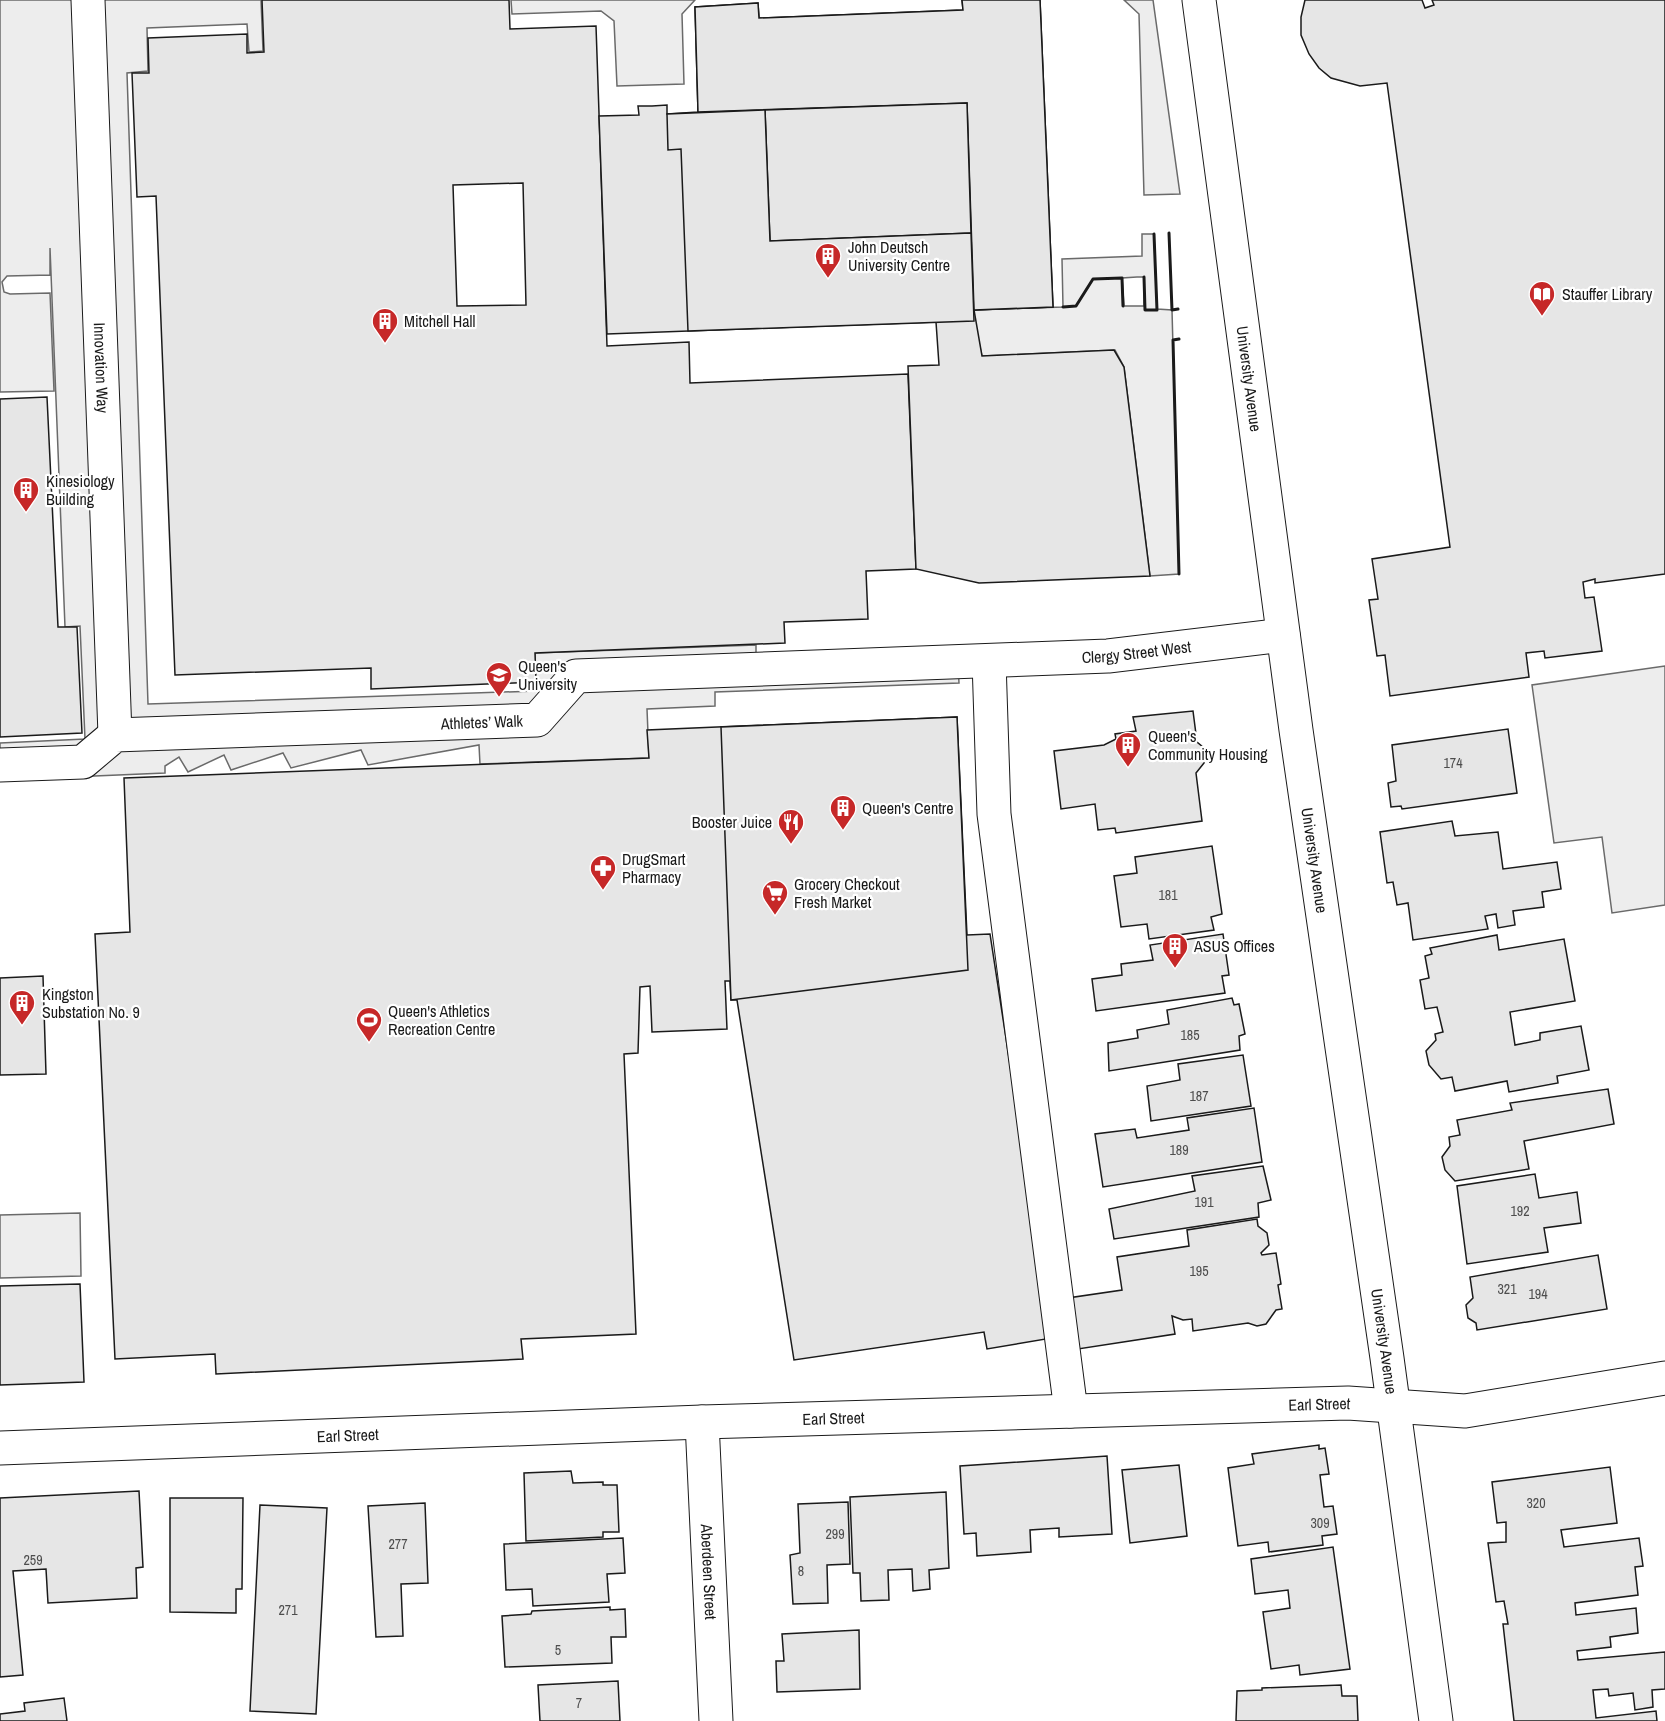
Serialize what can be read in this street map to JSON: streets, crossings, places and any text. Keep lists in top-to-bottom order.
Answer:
{
  "streets": {
    "street": [
      "Innovation Way",
      "University Avenue",
      "Clergy Street West",
      "Athletes’ Walk",
      "Earl Street",
      "Aberdeen Street"
    ]
  },
  "crossings": [
    ["Innovation Way", "Athletes’ Walk"],
    ["University Avenue", "Clergy Street West"],
    ["University Avenue", "Earl Street"],
    ["Clergy Street West", "Athletes’ Walk"],
    ["Earl Street", "Aberdeen Street"]
  ],
  "places": {
    "building": [
      "John Deutsch University Centre",
      "Mitchell Hall",
      "Kinesiology Building",
      "Queen's Community Housing",
      "Queen's Centre",
      "ASUS Offices",
      "Kingston Substation No. 9"
    ],
    "library": ["Stauffer Library"],
    "school or university": ["Queen's University"],
    "restaurant": ["Booster Juice"],
    "pharmacy": ["DrugSmart Pharmacy"],
    "supermarket": ["Grocery Checkout Fresh Market"],
    "sports": ["Queen's Athletics Recreation Centre"]
  },
  "house_numbers": [
    "174",
    "181",
    "185",
    "187",
    "189",
    "191",
    "192",
    "195",
    "321",
    "194",
    "320",
    "309",
    "299",
    "277",
    "259",
    "8",
    "271",
    "5",
    "7"
  ]
}
